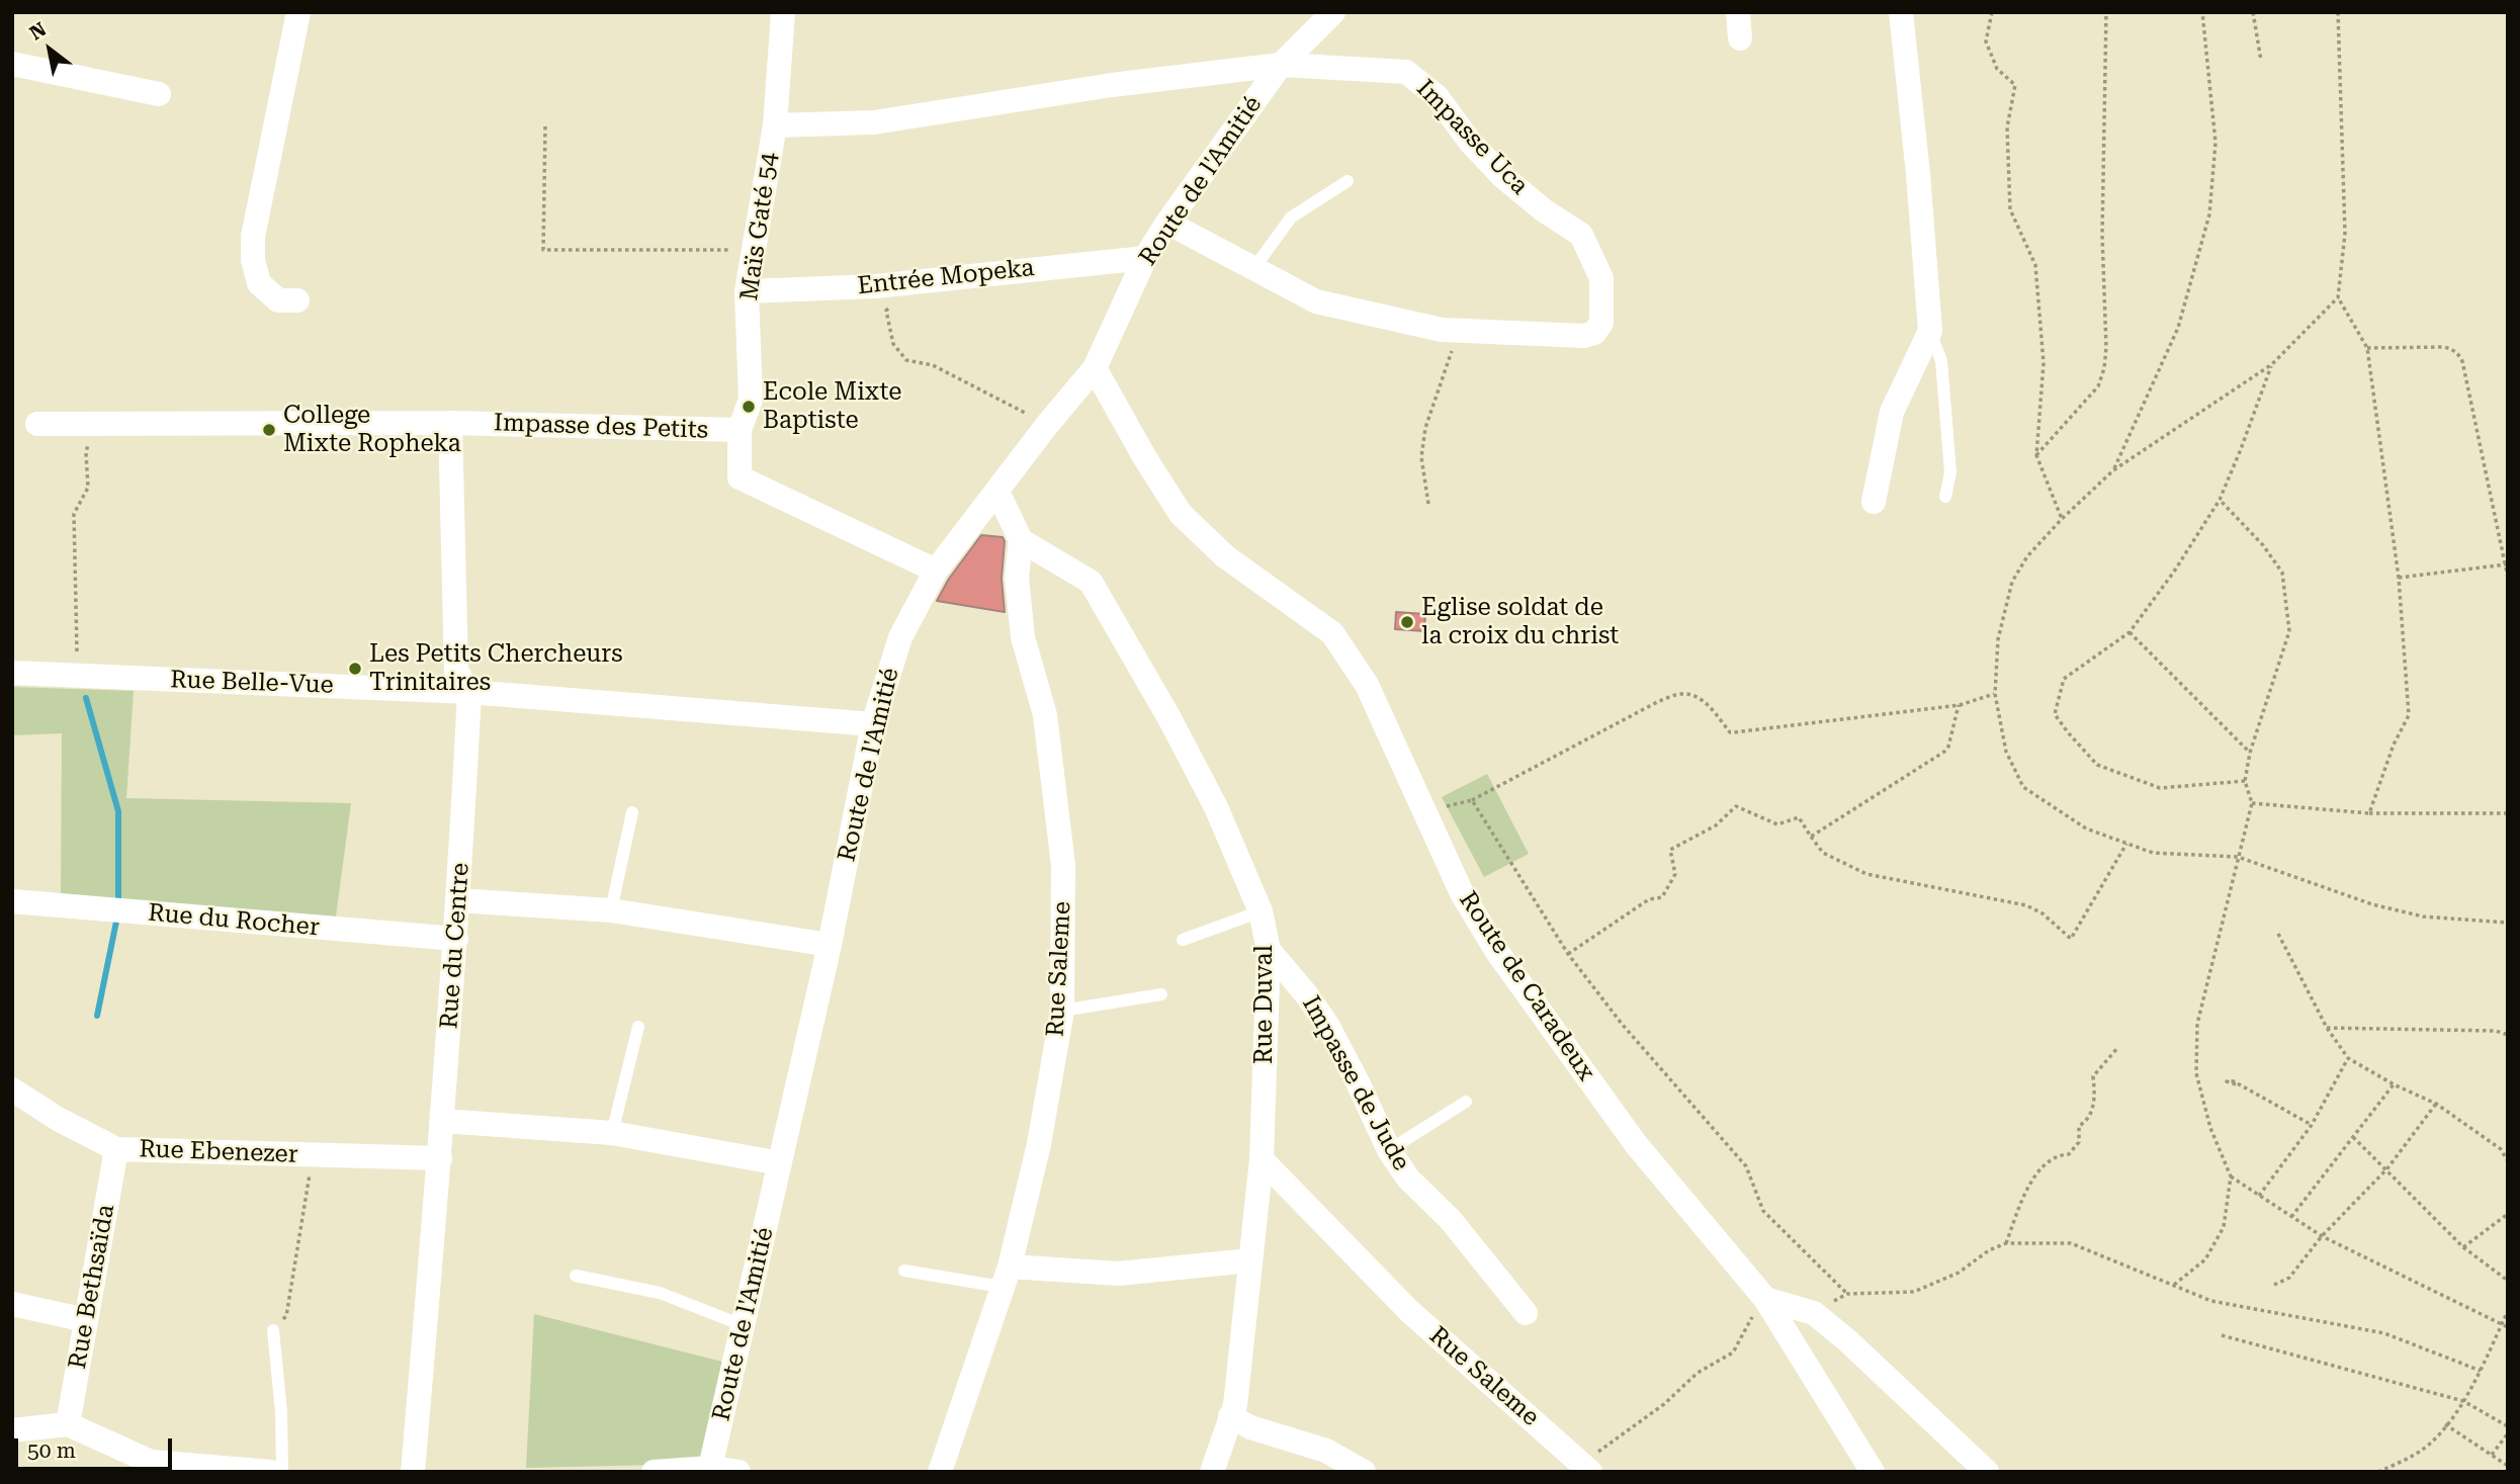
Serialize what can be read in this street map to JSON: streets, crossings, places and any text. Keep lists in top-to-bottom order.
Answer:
{
  "streets": {
    "street": [
      "Impasse Uca",
      "Route de l'Amitié",
      "Maïs Gaté 54",
      "Entrée Mopeka",
      "Impasse des Petits",
      "Rue Belle-Vue",
      "Rue du Rocher",
      "Rue du Centre",
      "Rue Saleme",
      "Route de Caradeux",
      "Rue Duval",
      "Impasse de Jude",
      "Rue Ebenezer",
      "Rue Bethsaïda"
    ]
  },
  "crossings": [
    ["Impasse Uca", "Route de l'Amitié"],
    ["Route de l'Amitié", "Maïs Gaté 54"],
    ["Route de l'Amitié", "Entrée Mopeka"],
    ["Route de l'Amitié", "Rue Belle-Vue"],
    ["Route de l'Amitié", "Route de Caradeux"],
    ["Maïs Gaté 54", "Entrée Mopeka"],
    ["Maïs Gaté 54", "Impasse des Petits"],
    ["Impasse des Petits", "Rue du Centre"],
    ["Rue Belle-Vue", "Rue du Centre"],
    ["Rue du Rocher", "Rue du Centre"],
    ["Rue du Centre", "Rue Ebenezer"],
    ["Rue Saleme", "Rue Duval"],
    ["Rue Duval", "Impasse de Jude"],
    ["Rue Ebenezer", "Rue Bethsaïda"]
  ],
  "places": [
    "Ecole Mixte Baptiste",
    "College Mixte Ropheka",
    "Eglise soldat de la croix du christ",
    "Les Petits Chercheurs Trinitaires"
  ],
  "scale_bar": "50 m",
  "north": "top left"
}
